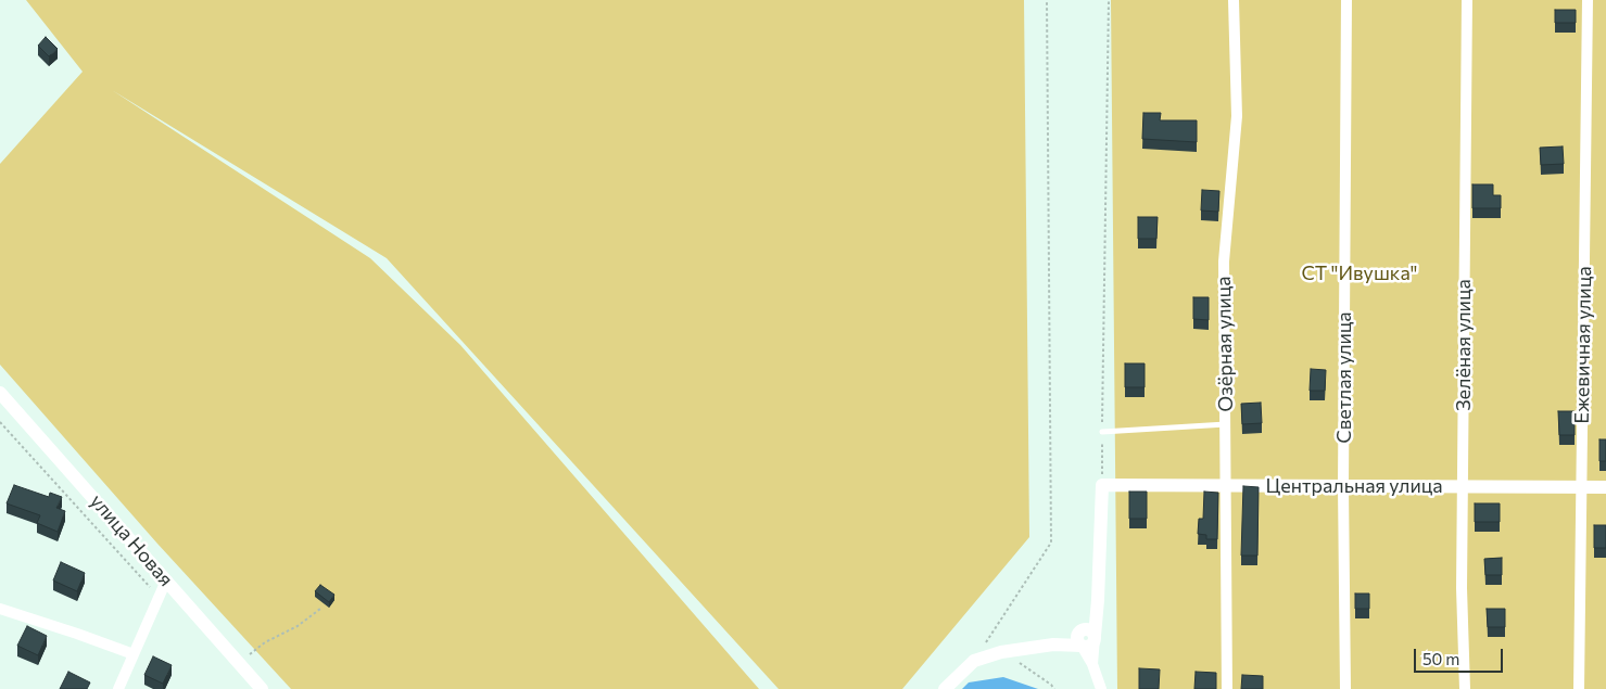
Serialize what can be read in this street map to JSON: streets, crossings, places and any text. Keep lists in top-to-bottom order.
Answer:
{
  "streets": {
    "street": [
      "Озёрная улица",
      "Зелёная улица",
      "Ежевичная улица",
      "Светлая улица",
      "Центральная улица",
      "улица Новая"
    ]
  },
  "crossings": [
    ["Озёрная улица", "Центральная улица"],
    ["Зелёная улица", "Центральная улица"],
    ["Ежевичная улица", "Центральная улица"],
    ["Светлая улица", "Центральная улица"]
  ],
  "parks": ["СТ \"Ивушка\""],
  "scale_bar": "50 m"
}
